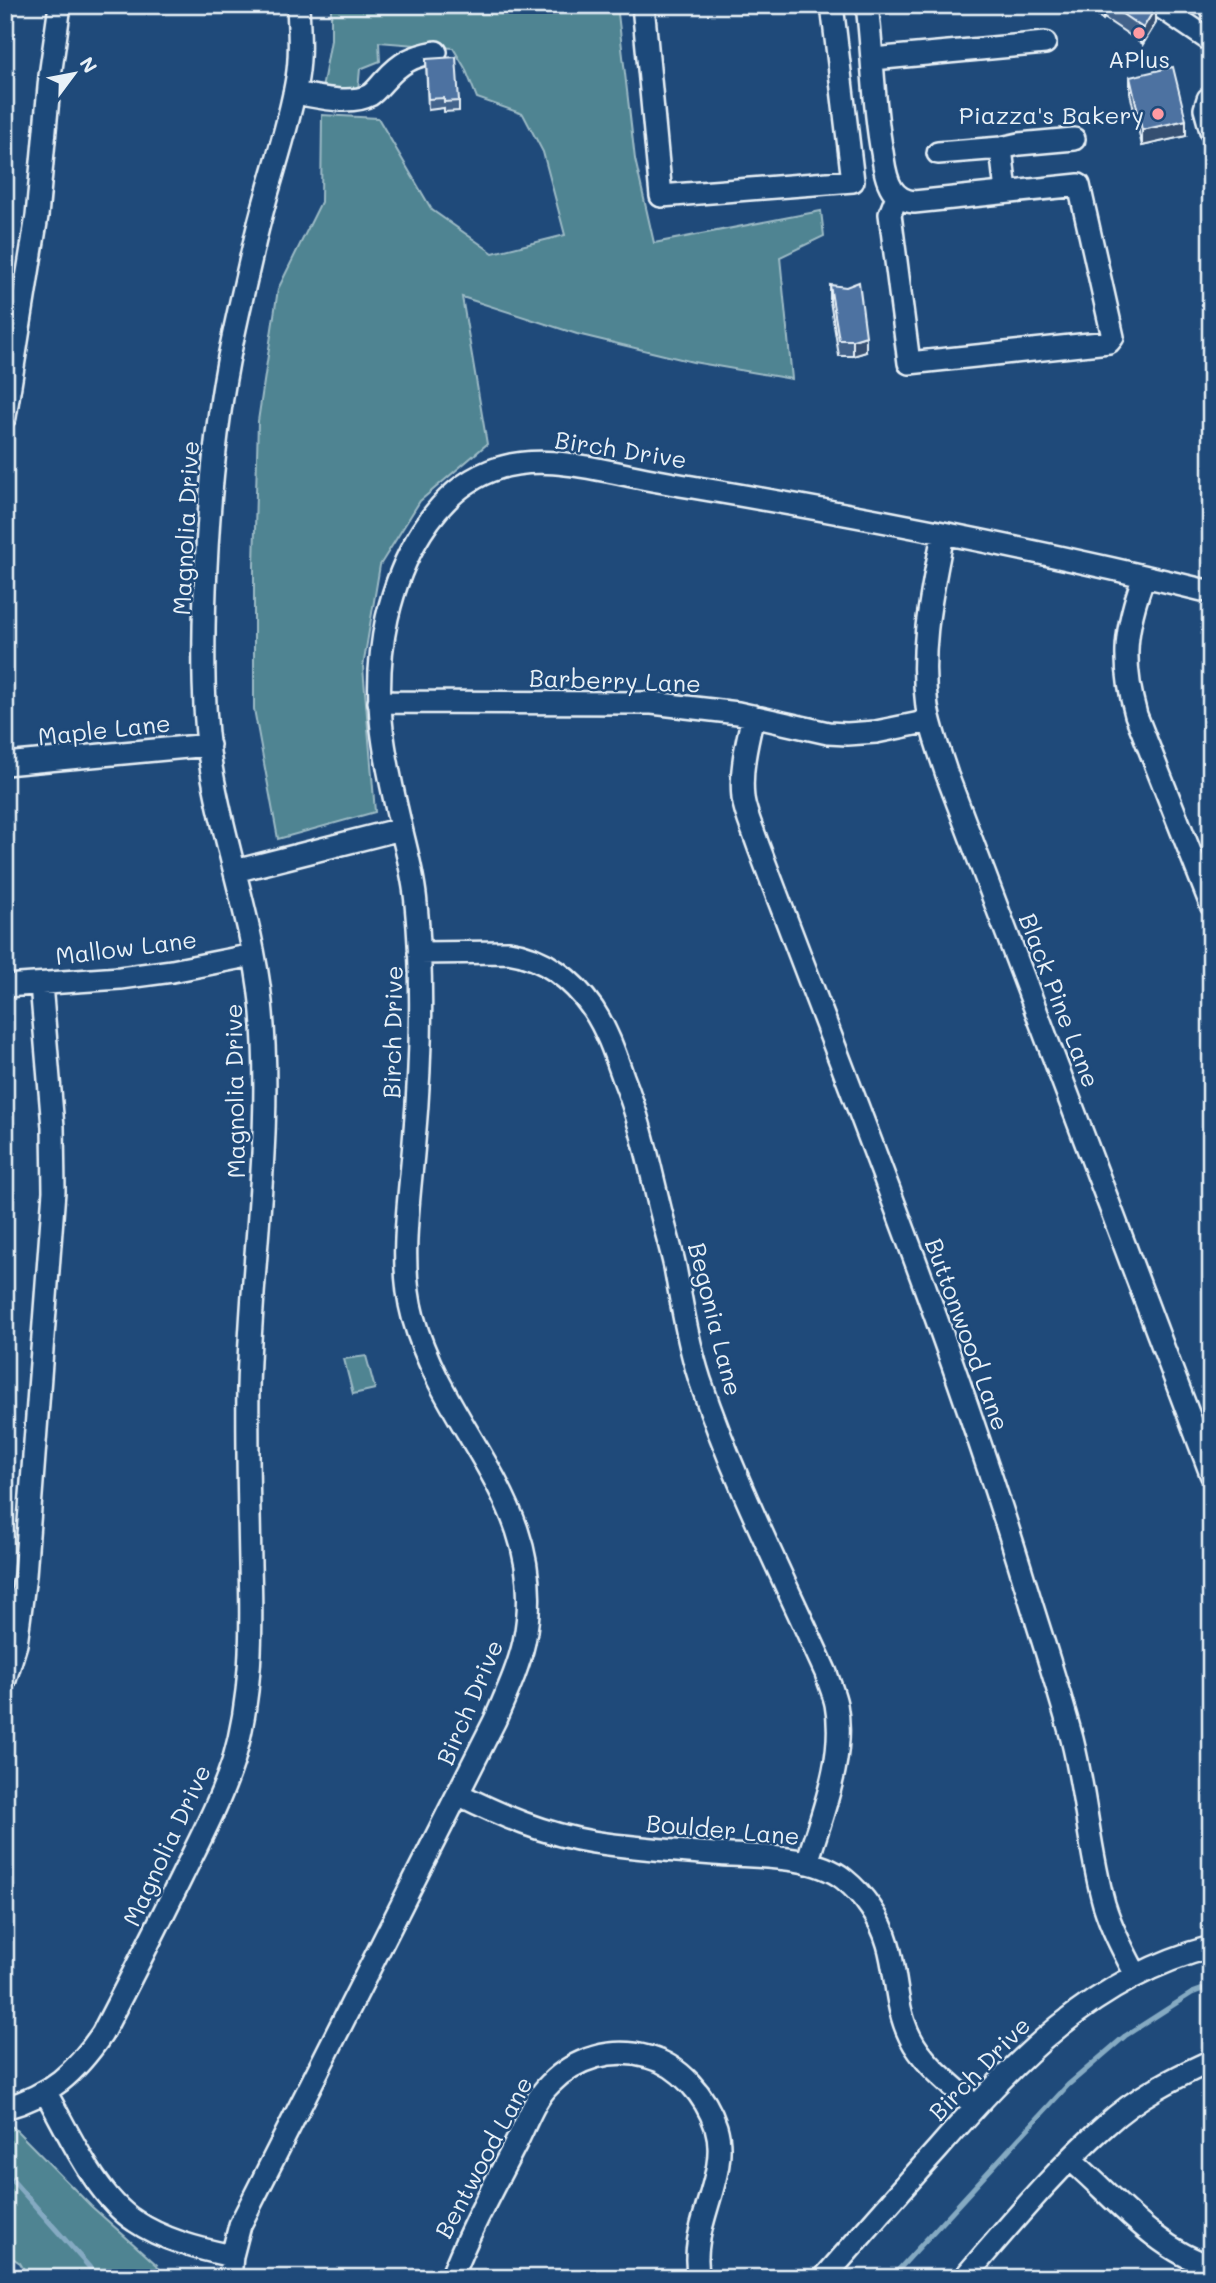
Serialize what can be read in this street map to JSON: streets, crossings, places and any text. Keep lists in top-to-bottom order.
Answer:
{
  "streets": {
    "street": [
      "Birch Drive",
      "Magnolia Drive",
      "Barberry Lane",
      "Maple Lane",
      "Mallow Lane",
      "Black Pine Lane",
      "Begonia Lane",
      "Buttonwood Lane",
      "Boulder Lane",
      "Bentwood Lane"
    ]
  },
  "crossings": [
    ["Birch Drive", "Barberry Lane"],
    ["Birch Drive", "Black Pine Lane"],
    ["Birch Drive", "Begonia Lane"],
    ["Birch Drive", "Buttonwood Lane"],
    ["Birch Drive", "Boulder Lane"],
    ["Magnolia Drive", "Maple Lane"],
    ["Magnolia Drive", "Mallow Lane"],
    ["Barberry Lane", "Black Pine Lane"],
    ["Barberry Lane", "Buttonwood Lane"],
    ["Begonia Lane", "Boulder Lane"]
  ],
  "places": ["APlus", "Piazza's Bakery"],
  "north": "top right"
}
